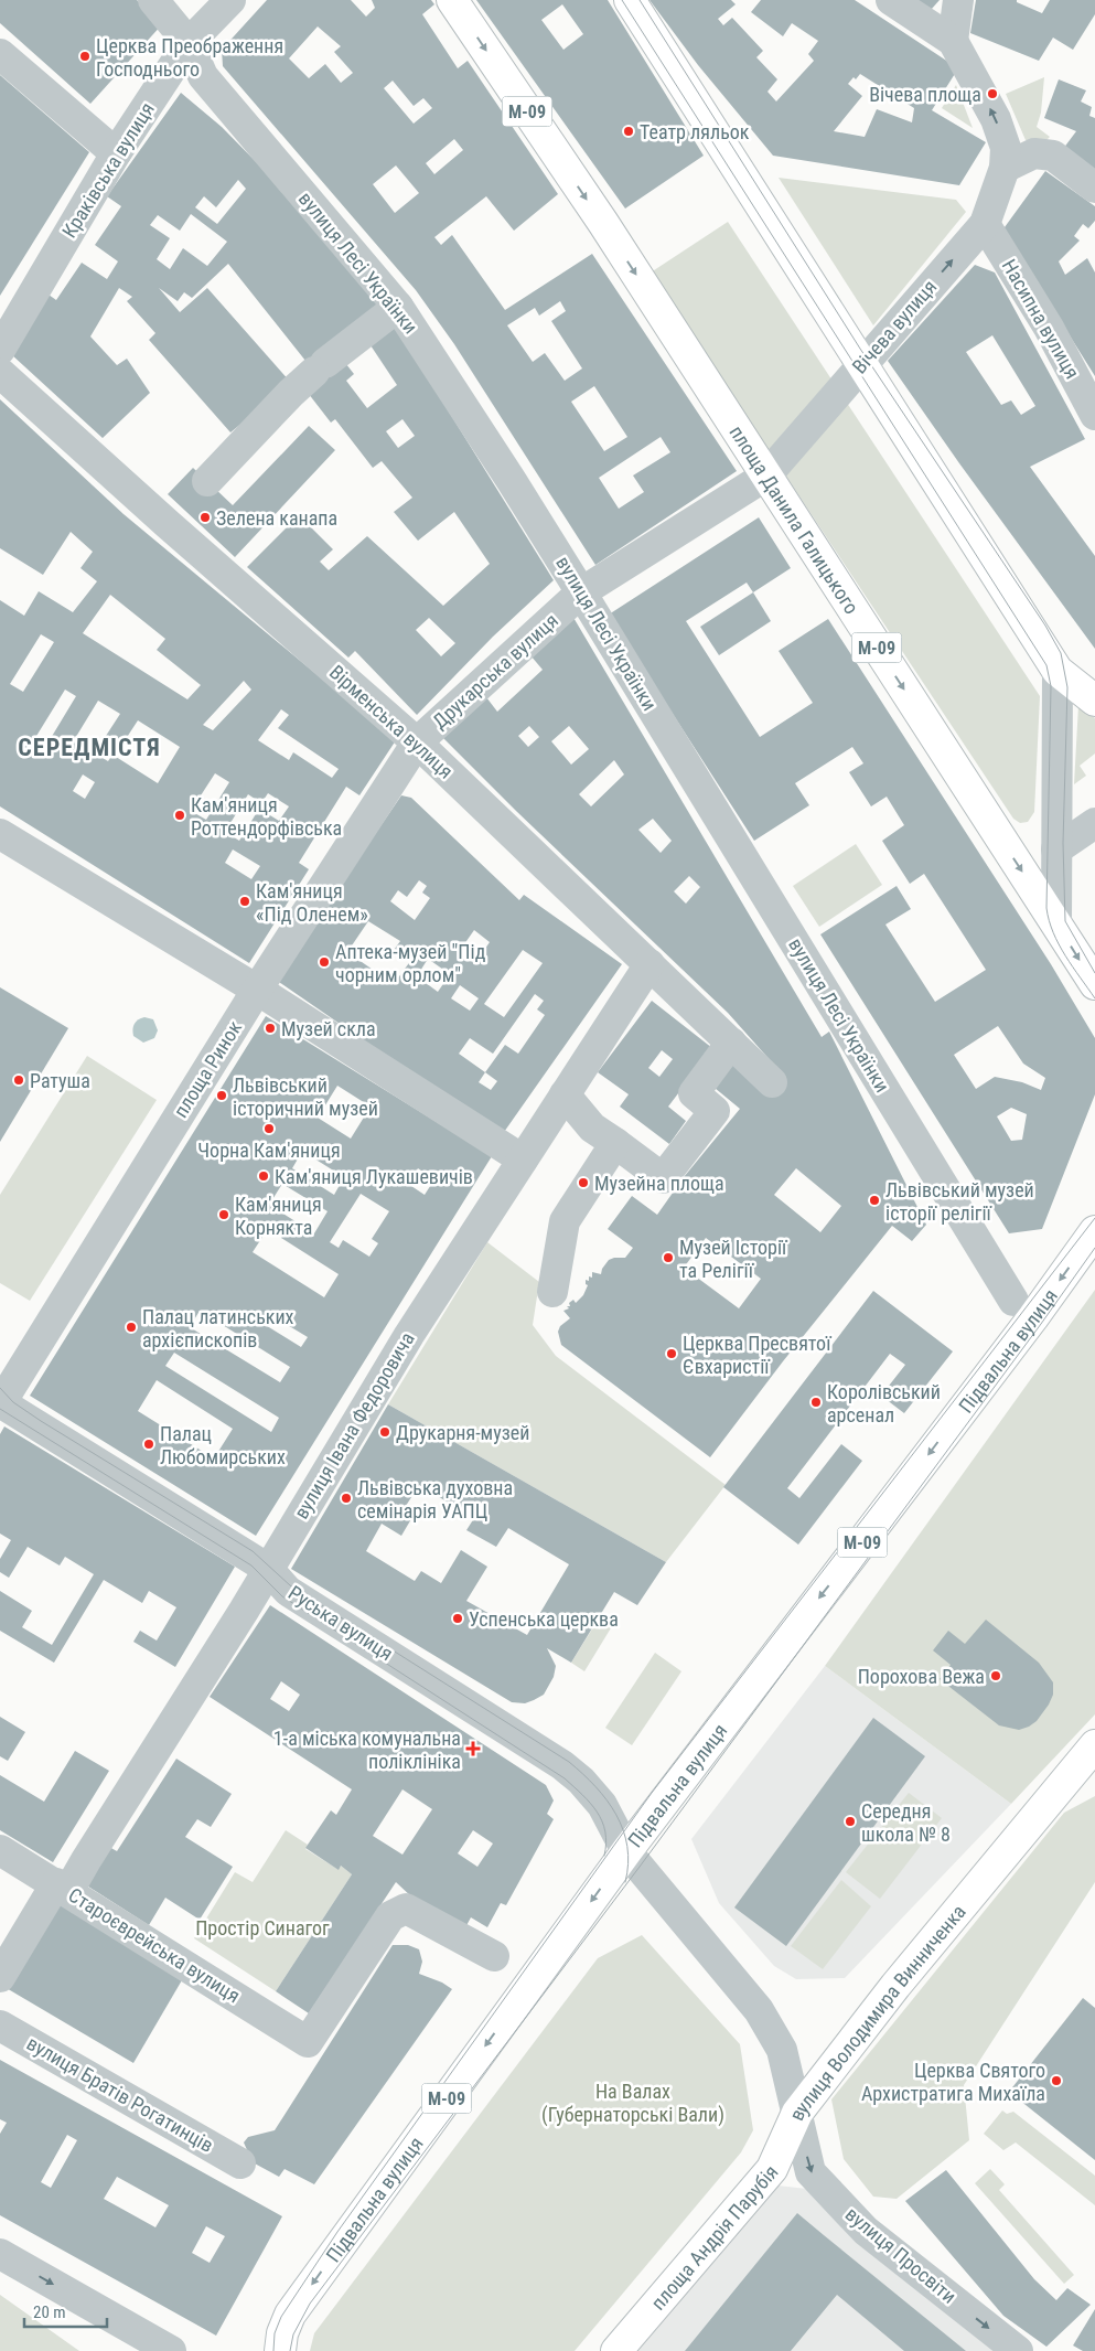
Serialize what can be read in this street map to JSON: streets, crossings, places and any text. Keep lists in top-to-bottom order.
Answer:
{
  "streets": {
    "main road": [
      "М-09",
      "площа Данила Галицького",
      "Підвальна вулиця",
      "вулиця Володимира Винниченка",
      "площа Андрія Парубія"
    ],
    "street": [
      "Краківська вулиця",
      "вулиця Лесі Українки",
      "Насипна вулиця",
      "Вічева вулиця",
      "Друкарська вулиця",
      "Вірменська вулиця",
      "площа Ринок",
      "вулиця Івана Федоровича",
      "Руська вулиця",
      "Староєврейська вулиця",
      "вулиця Братів Рогатинців",
      "вулиця Просвіти"
    ]
  },
  "crossings": [
    ["М-09", "площа Данила Галицького"],
    ["Краківська вулиця", "вулиця Лесі Українки"],
    ["вулиця Лесі Українки", "Друкарська вулиця"],
    ["Насипна вулиця", "Вічева вулиця"],
    ["Вічева вулиця", "площа Данила Галицького"],
    ["Вічева вулиця", "Друкарська вулиця"],
    ["площа Данила Галицького", "Друкарська вулиця"],
    ["Друкарська вулиця", "Вірменська вулиця"],
    ["Друкарська вулиця", "площа Ринок"],
    ["Вірменська вулиця", "вулиця Івана Федоровича"],
    ["площа Ринок", "Руська вулиця"],
    ["Підвальна вулиця", "Руська вулиця"],
    ["Підвальна вулиця", "вулиця Володимира Винниченка"],
    ["вулиця Івана Федоровича", "Руська вулиця"],
    ["вулиця Івана Федоровича", "Староєврейська вулиця"],
    ["Руська вулиця", "вулиця Володимира Винниченка"],
    ["вулиця Володимира Винниченка", "площа Андрія Парубія"],
    ["вулиця Володимира Винниченка", "вулиця Просвіти"],
    ["площа Андрія Парубія", "вулиця Просвіти"]
  ],
  "one_way": ["Вічева вулиця", "Підвальна вулиця", "вулиця Просвіти"],
  "districts": ["СЕРЕДМІСТЯ"],
  "parks": ["Простір Синагог", "На Валах (Губернаторські Вали)"],
  "places": {
    "other": [
      "Церква Преображення Господнього",
      "Вічева площа",
      "Театр ляльок",
      "Зелена канапа",
      "Кам'яниця Роттендорфівська",
      "Кам'яниця «Під Оленем»",
      "Аптека-музей \"Під чорним орлом\"",
      "Музей скла",
      "Ратуша",
      "Львівський історичний музей",
      "Чорна Кам'яниця",
      "Кам'яниця Лукашевичів",
      "Музейна площа",
      "Львівський музей історії релігії",
      "Кам'яниця Корнякта",
      "Музей Історії та Релігії",
      "Палац латинських архієпископів",
      "Церква Пресвятої Євхаристії",
      "Королівський арсенал",
      "Друкарня-музей",
      "Палац Любомирських",
      "Львівська духовна семінарія УАПЦ",
      "Успенська церква",
      "Порохова Вежа",
      "Середня школа № 8",
      "Церква Святого Архистратига Михаїла"
    ],
    "health": ["1-а міська комунальна поліклініка"]
  },
  "scale_bar": "20 m"
}
